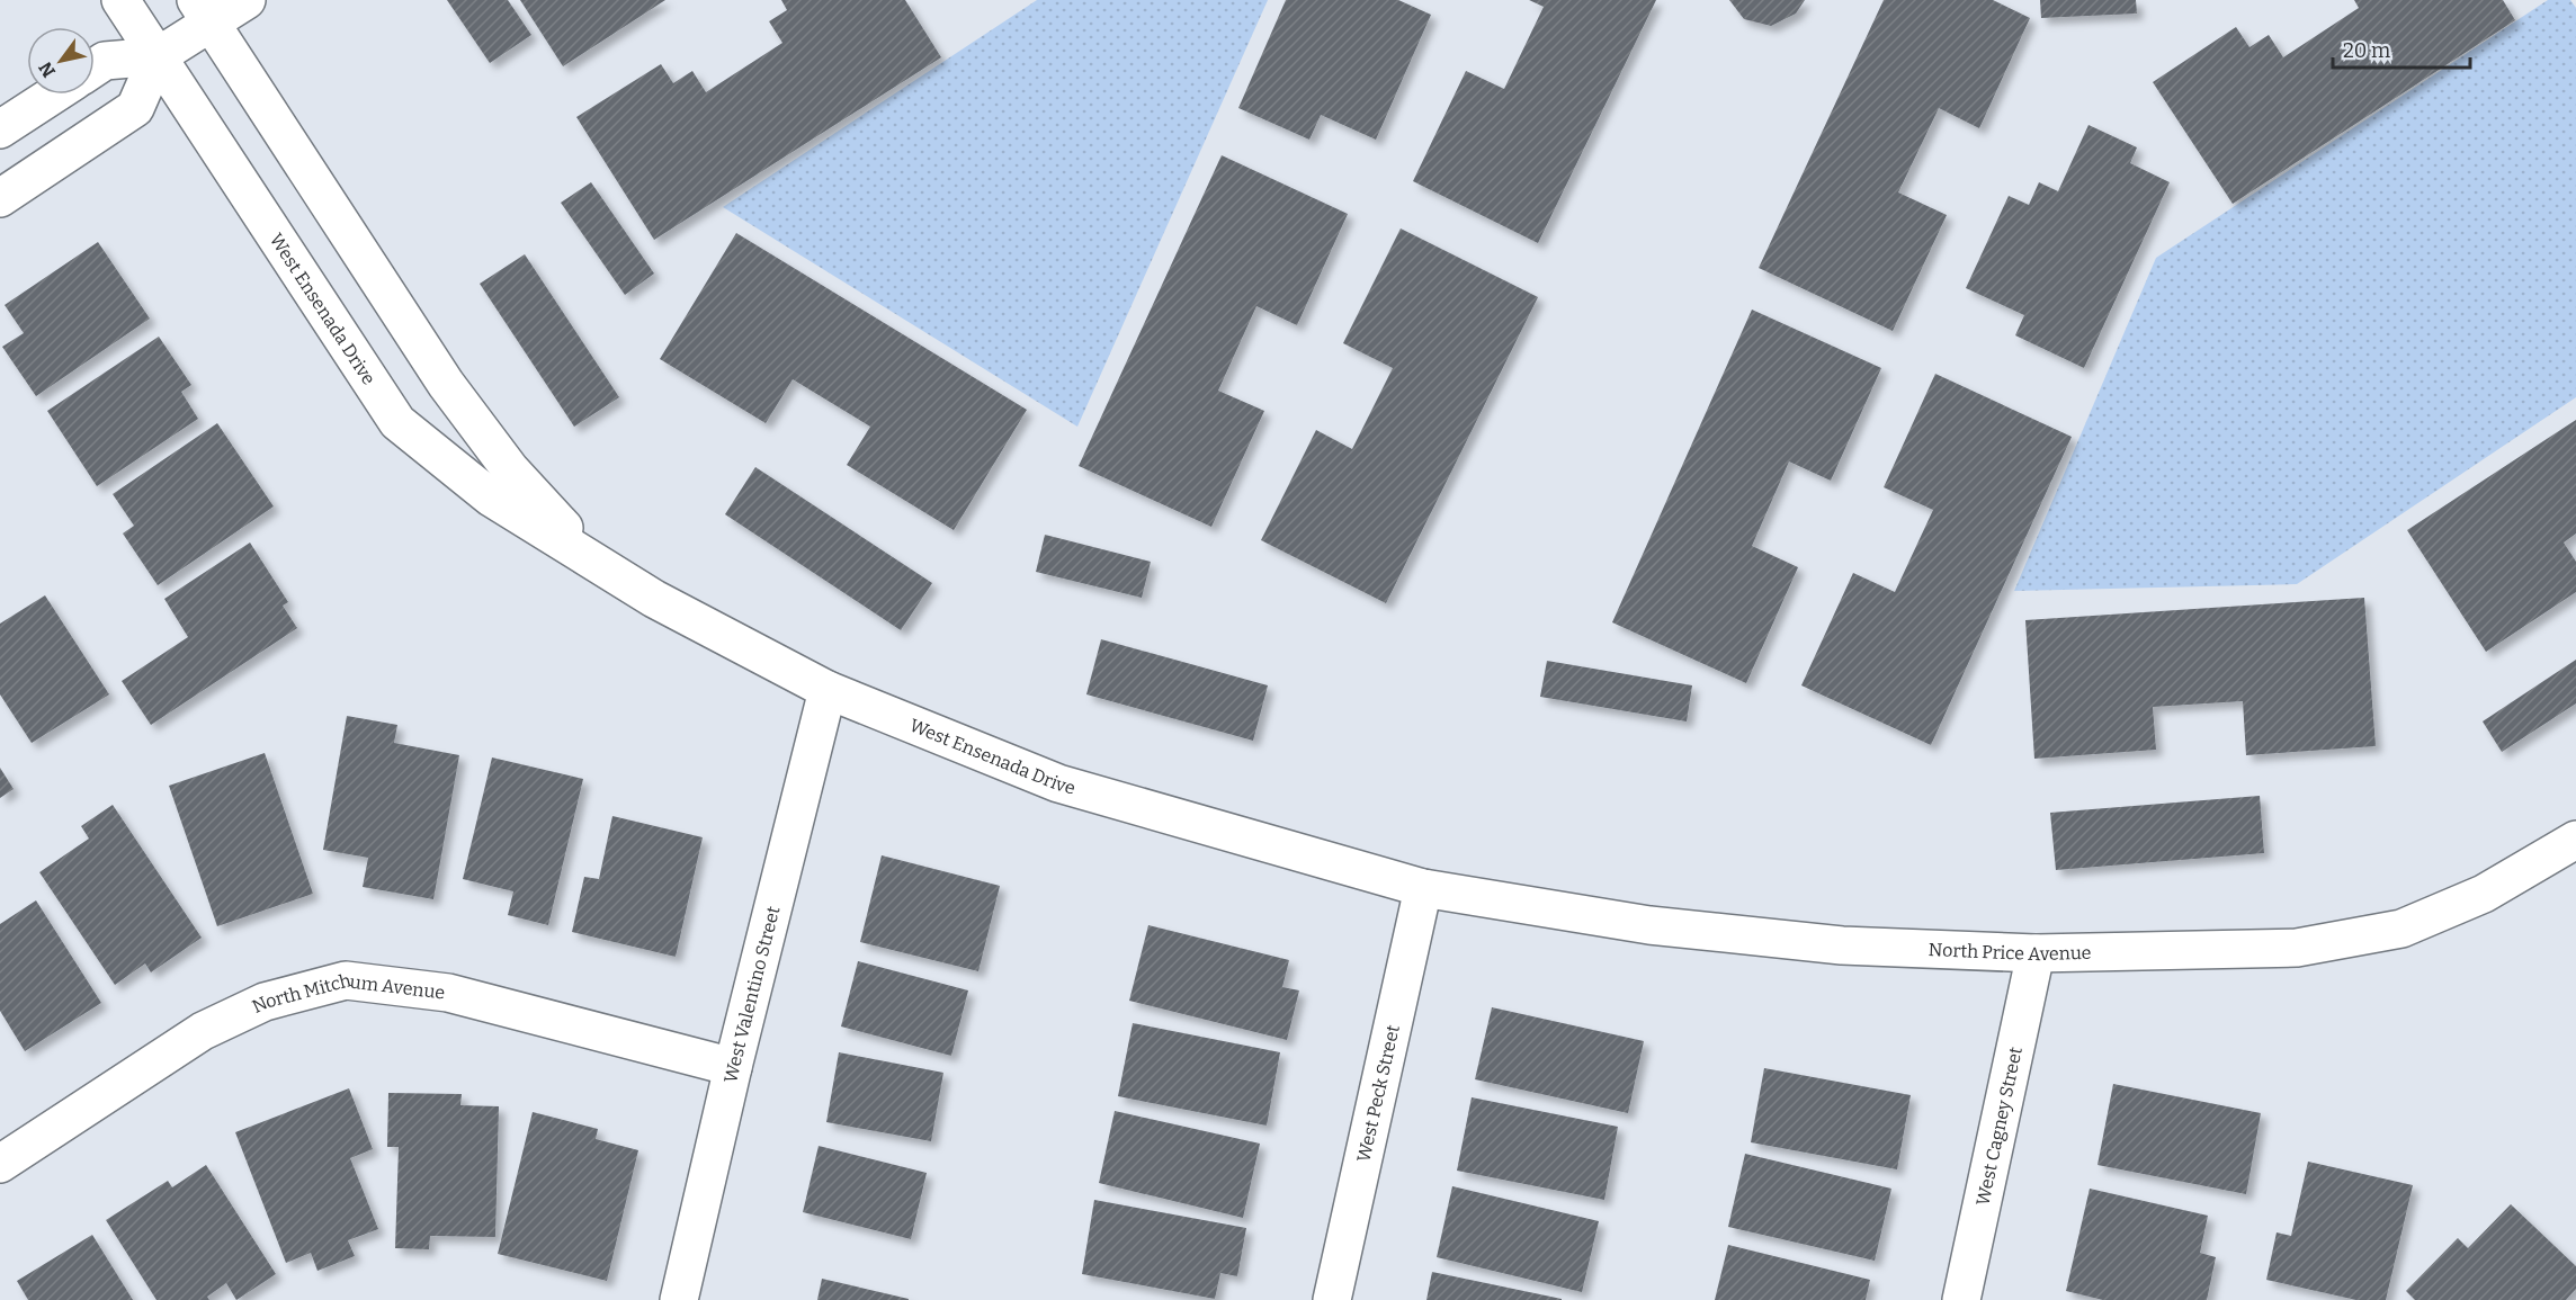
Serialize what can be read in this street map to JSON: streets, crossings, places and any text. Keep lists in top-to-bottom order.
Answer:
{
  "streets": {
    "street": [
      "West Ensenada Drive",
      "North Price Avenue",
      "West Valentino Street",
      "North Mitchum Avenue",
      "West Peck Street",
      "West Cagney Street"
    ]
  },
  "crossings": [
    ["West Ensenada Drive", "North Price Avenue"],
    ["West Ensenada Drive", "West Valentino Street"],
    ["West Ensenada Drive", "West Peck Street"],
    ["North Price Avenue", "West Peck Street"],
    ["North Price Avenue", "West Cagney Street"],
    ["West Valentino Street", "North Mitchum Avenue"]
  ],
  "scale_bar": "20 m",
  "north": "bottom left"
}
